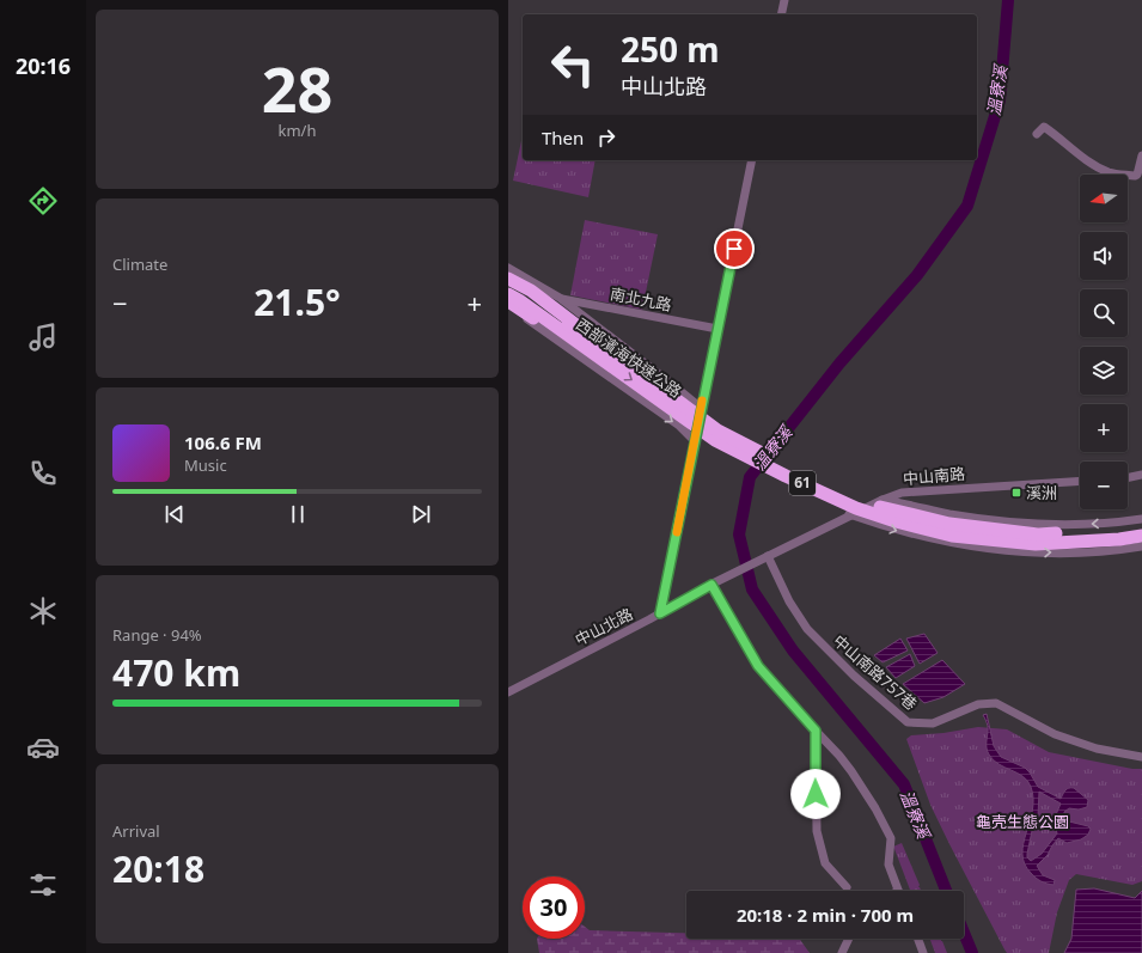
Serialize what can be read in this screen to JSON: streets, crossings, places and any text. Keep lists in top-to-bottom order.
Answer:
{
  "streets": {
    "highway": ["西部濱海快速公路", "61"],
    "street": [
      "南北九路",
      "中山南路",
      "中山北路",
      "中山南路757巷"
    ]
  },
  "crossings": [
    ["中山南路", "中山北路"],
    ["中山南路", "中山南路757巷"]
  ],
  "water": ["溫寮溪"],
  "parks": ["龜壳生態公園"],
  "places": {
    "transit": ["溪洲"]
  },
  "north": "left",
  "page": {
    "tabs": "20:16",
    "tile": [
      ["28", "km/h"],
      "Climate",
      ["Range · 94%", "470 km"],
      ["Arrival", "20:18"]
    ],
    "turn": ["250 m", "中山北路"],
    "then": "Then",
    "map_buttons": ["+", "−"],
    "heat": ["−", "21.5°", "+"],
    "song": ["106.6 FM", "Music"],
    "limit": "30",
    "trip": "20:18 · 2 min · 700 m"
  }
}
